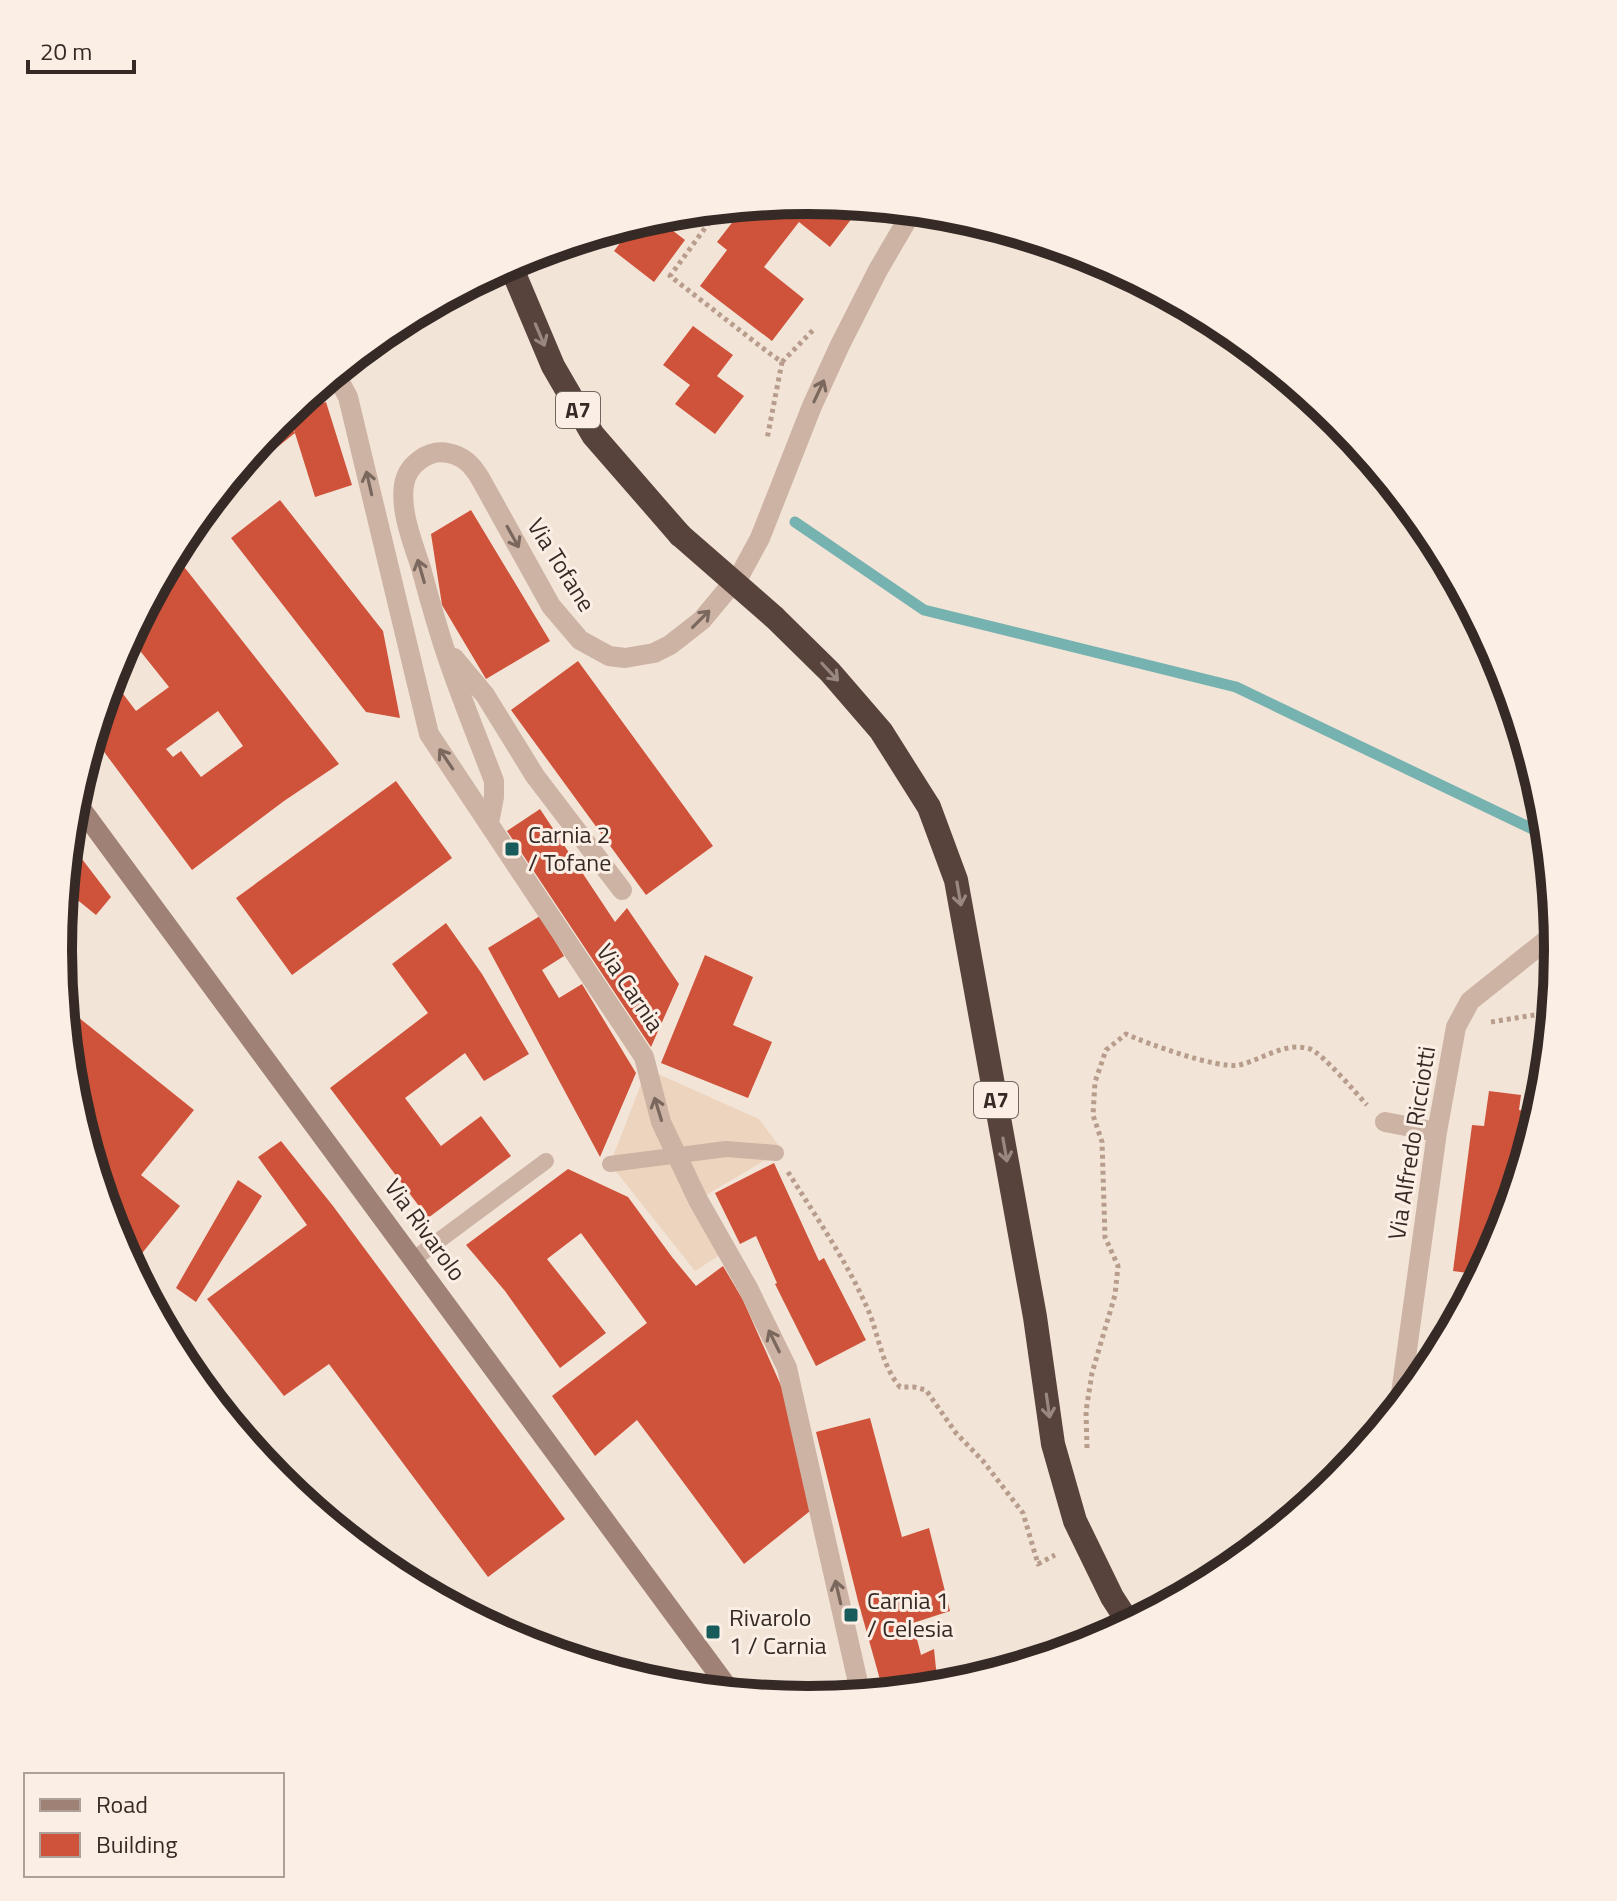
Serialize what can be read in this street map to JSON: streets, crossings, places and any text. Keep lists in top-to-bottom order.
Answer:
{
  "streets": {
    "highway": ["A7"],
    "main road": ["Via Rivarolo"],
    "street": ["Via Tofane", "Via Carnia", "Via Alfredo Ricciotti"]
  },
  "crossings": [
    ["Via Tofane", "Via Carnia"]
  ],
  "one_way": ["Via Carnia"],
  "places": {
    "transit": ["Carnia 2 / Tofane", "Carnia 1 / Celesia", "Rivarolo 1 / Carnia"]
  },
  "legend": ["Road", "Building"],
  "scale_bar": "20 m"
}
